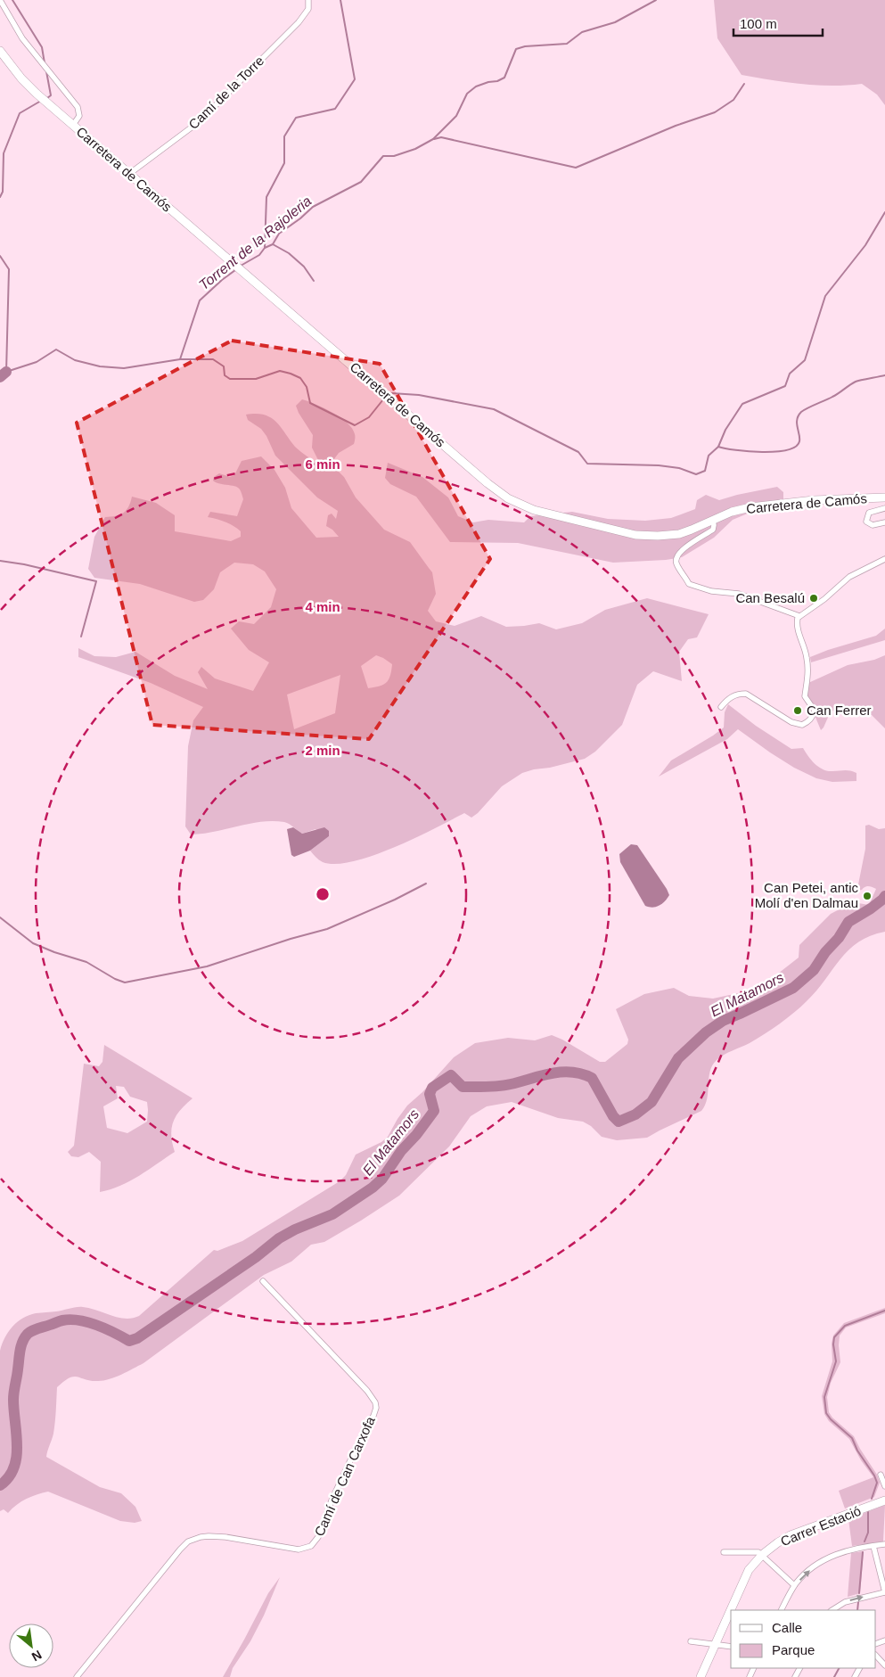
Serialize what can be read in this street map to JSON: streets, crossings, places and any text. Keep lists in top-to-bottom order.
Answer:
{
  "streets": {
    "street": [
      "Camí de la Torre",
      "Carretera de Camós",
      "Camí de Can Carxofa",
      "Carrer Estació"
    ]
  },
  "crossings": [
    ["Camí de la Torre", "Carretera de Camós"]
  ],
  "water": ["Torrent de la Rajoleria", "El Matamors"],
  "places": ["Can Besalú", "Can Ferrer", "Can Petei, antic Molí d'en Dalmau"],
  "legend": ["Calle", "Parque"],
  "scale_bar": "100 m",
  "north": "bottom right",
  "rings": ["6 min", "4 min", "2 min"]
}
